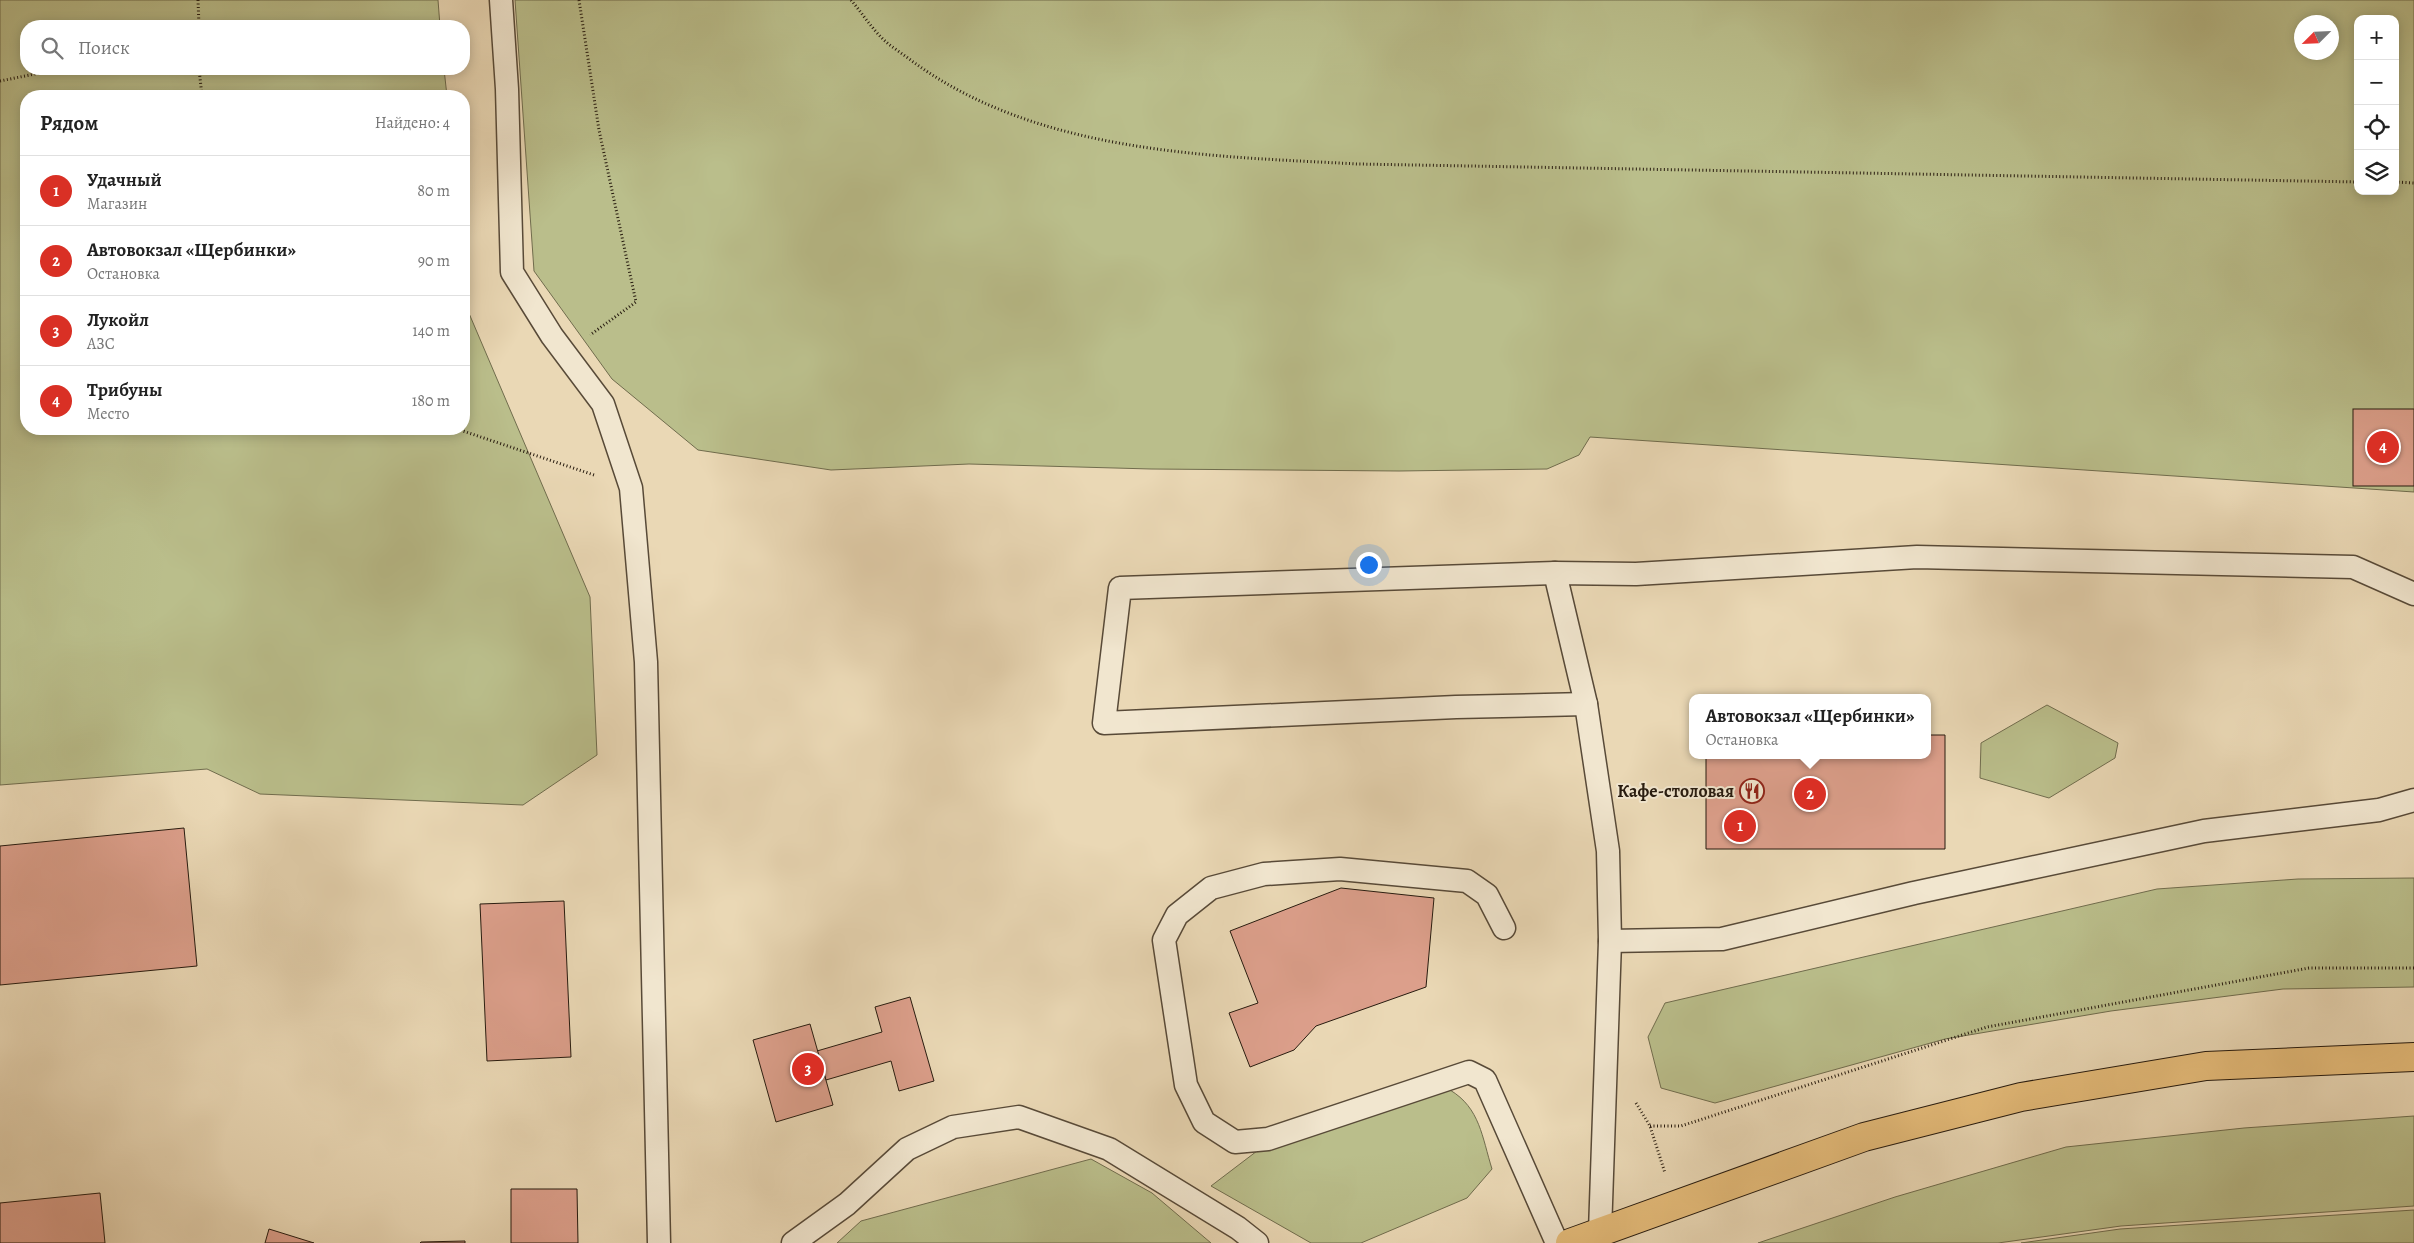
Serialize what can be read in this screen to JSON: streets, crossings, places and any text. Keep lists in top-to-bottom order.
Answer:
{
  "places": {
    "restaurant": ["Кафе-столовая"]
  },
  "north": "bottom left",
  "page": {
    "map_buttons": ["+", "−"],
    "search": "Поиск",
    "heading": ["Рядом", "Найдено: 4"],
    "list": [
      {
        "mark": "1",
        "name": "Удачный",
        "note": "Магазин",
        "value": "80 m"
      },
      {
        "mark": "2",
        "name": "Автовокзал «Щербинки»",
        "note": "Остановка",
        "value": "90 m"
      },
      {
        "mark": "3",
        "name": "Лукойл",
        "note": "АЗС",
        "value": "140 m"
      },
      {
        "mark": "4",
        "name": "Трибуны",
        "note": "Место",
        "value": "180 m"
      }
    ],
    "pins": [
      "4",
      "2",
      "1",
      "3"
    ],
    "popup": ["Автовокзал «Щербинки»", "Остановка"]
  }
}
